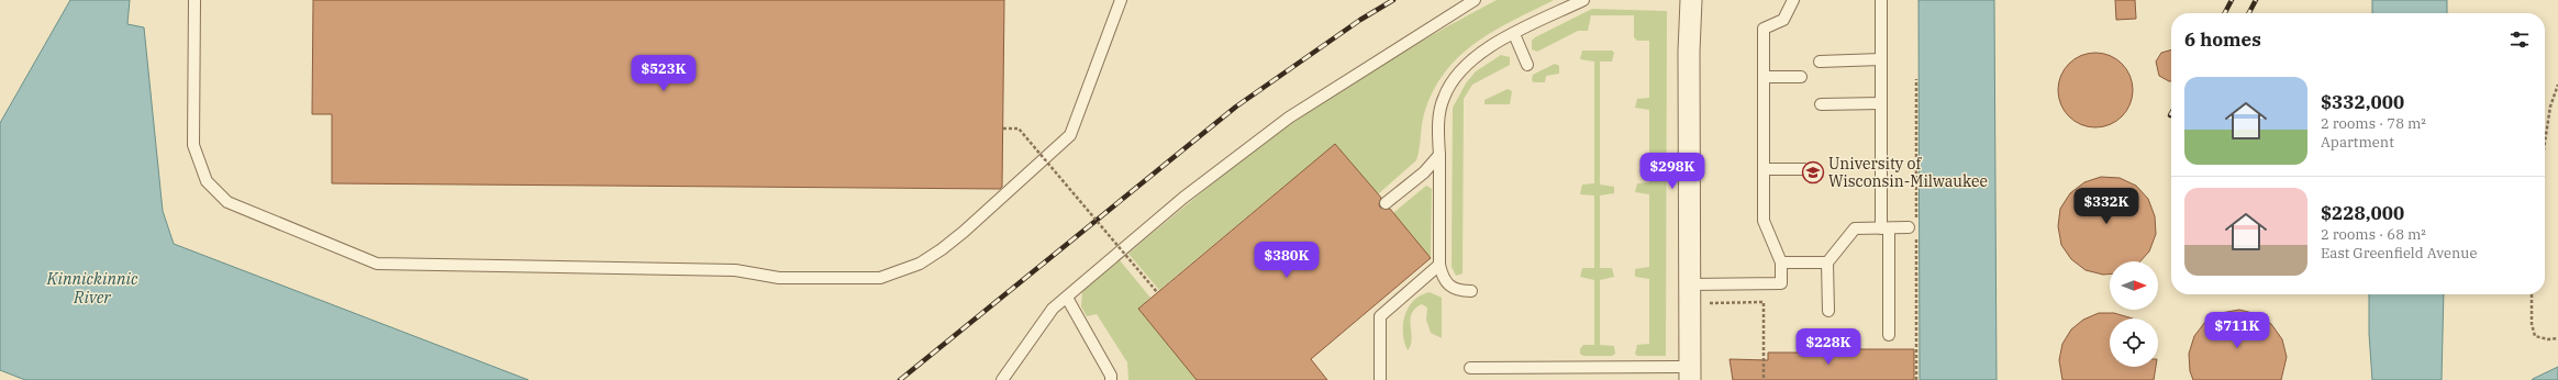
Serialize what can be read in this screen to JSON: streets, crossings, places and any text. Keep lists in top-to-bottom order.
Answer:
{
  "water": ["Kinnickinnic River"],
  "places": {
    "school or university": ["University of Wisconsin-Milwaukee"]
  },
  "north": "right",
  "page": {
    "heading": "6 homes",
    "price": [
      "$523K",
      "$298K",
      "$332K",
      "$380K",
      "$711K",
      "$228K"
    ],
    "list": [
      {
        "name": "$332,000",
        "note": "2 rooms · 78 m² · Apartment"
      },
      {
        "name": "$228,000",
        "note": "2 rooms · 68 m² · East Greenfield Avenue"
      }
    ]
  }
}
